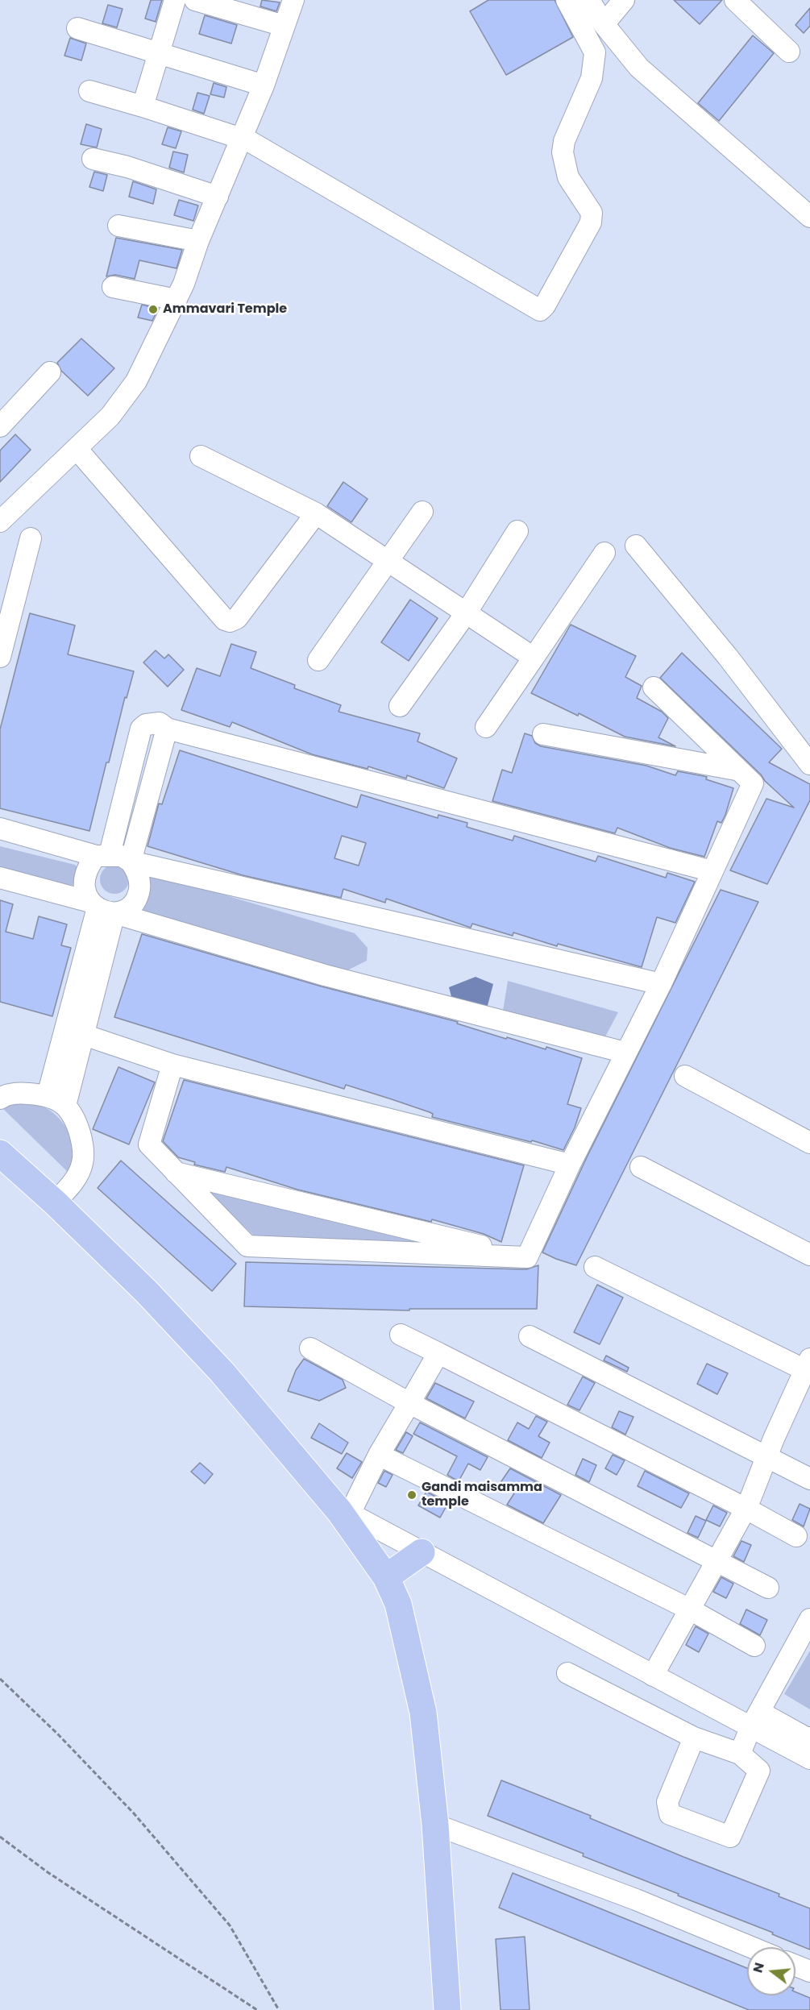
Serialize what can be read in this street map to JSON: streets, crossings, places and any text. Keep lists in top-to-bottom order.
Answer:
{
  "places": ["Ammavari Temple", "Gandi maisamma temple"],
  "north": "left"
}
